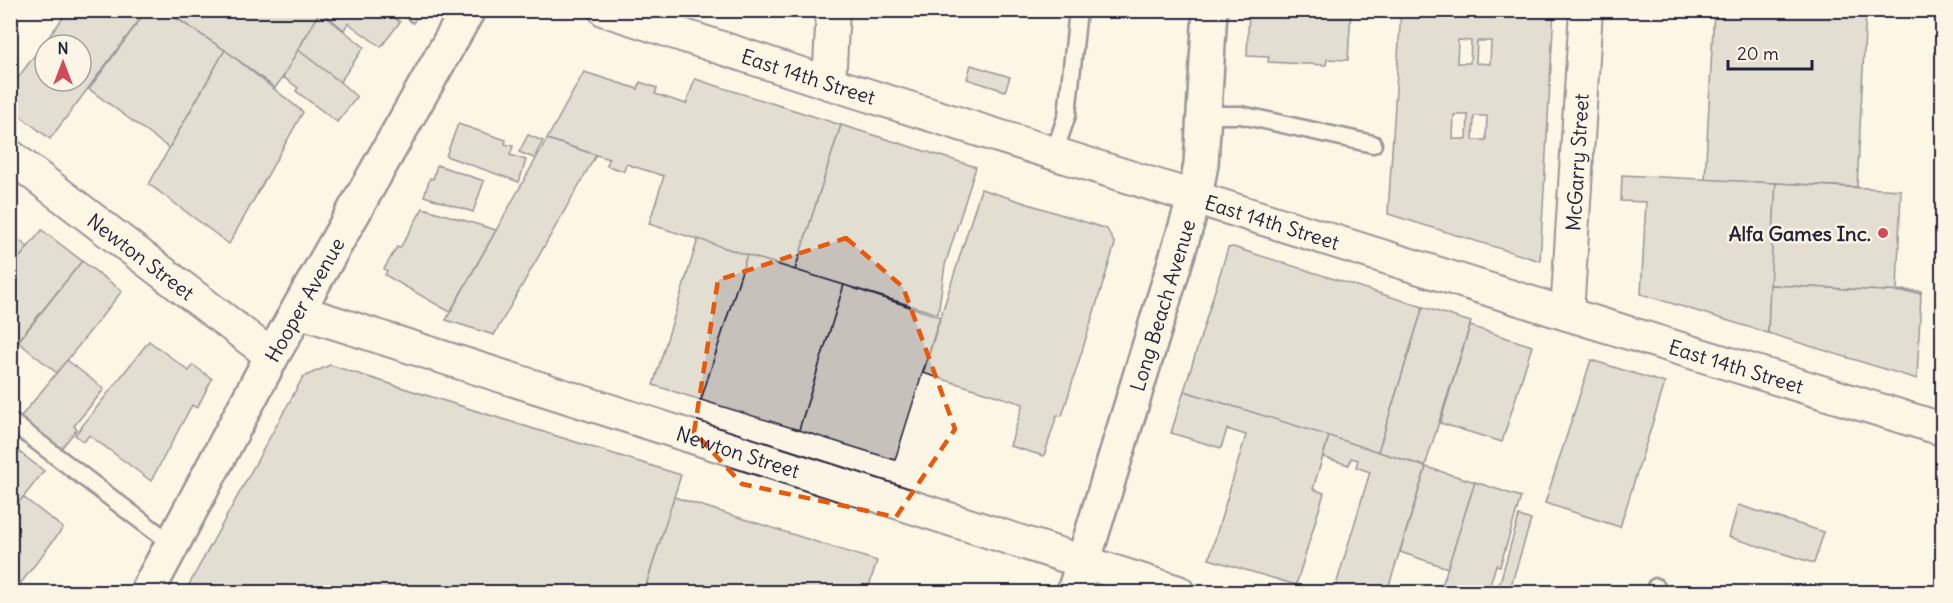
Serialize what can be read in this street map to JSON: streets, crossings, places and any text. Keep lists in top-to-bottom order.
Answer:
{
  "streets": {
    "street": [
      "East 14th Street",
      "McGarry Street",
      "Newton Street",
      "Hooper Avenue",
      "Long Beach Avenue"
    ]
  },
  "crossings": [
    ["East 14th Street", "McGarry Street"],
    ["East 14th Street", "Long Beach Avenue"],
    ["Newton Street", "Hooper Avenue"],
    ["Newton Street", "Long Beach Avenue"]
  ],
  "places": ["Alfa Games Inc."],
  "scale_bar": "20 m",
  "north": "top"
}
